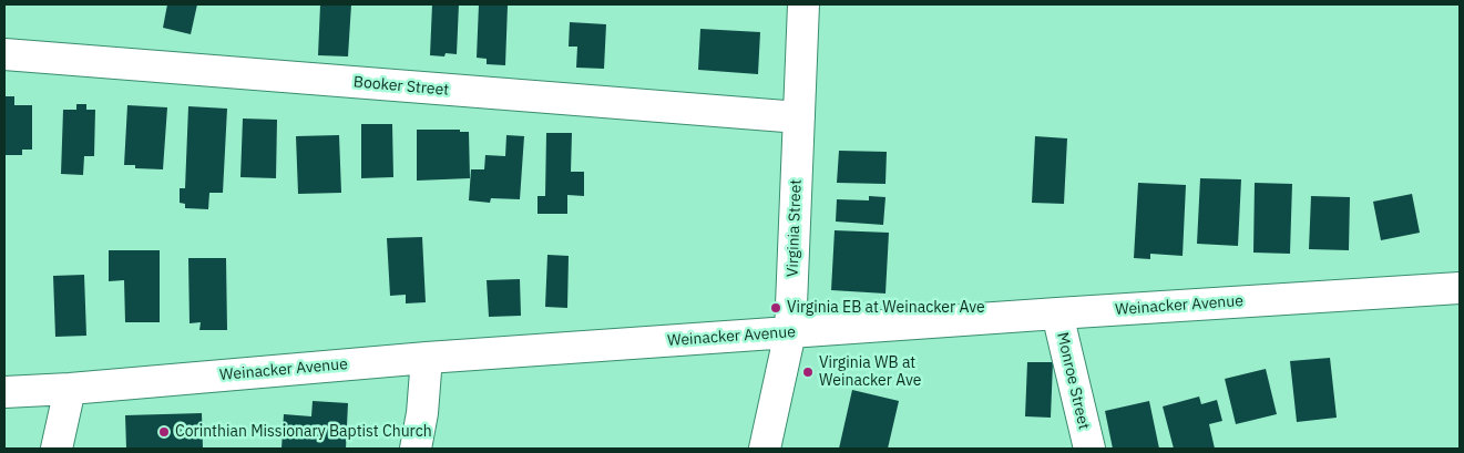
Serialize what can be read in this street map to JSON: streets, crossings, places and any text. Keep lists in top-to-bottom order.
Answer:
{
  "streets": {
    "street": [
      "Booker Street",
      "Virginia Street",
      "Weinacker Avenue",
      "Monroe Street"
    ]
  },
  "crossings": [
    ["Booker Street", "Virginia Street"],
    ["Virginia Street", "Weinacker Avenue"],
    ["Weinacker Avenue", "Monroe Street"]
  ],
  "places": ["Virginia EB at Weinacker Ave", "Virginia WB at Weinacker Ave", "Corinthian Missionary Baptist Church"]
}
